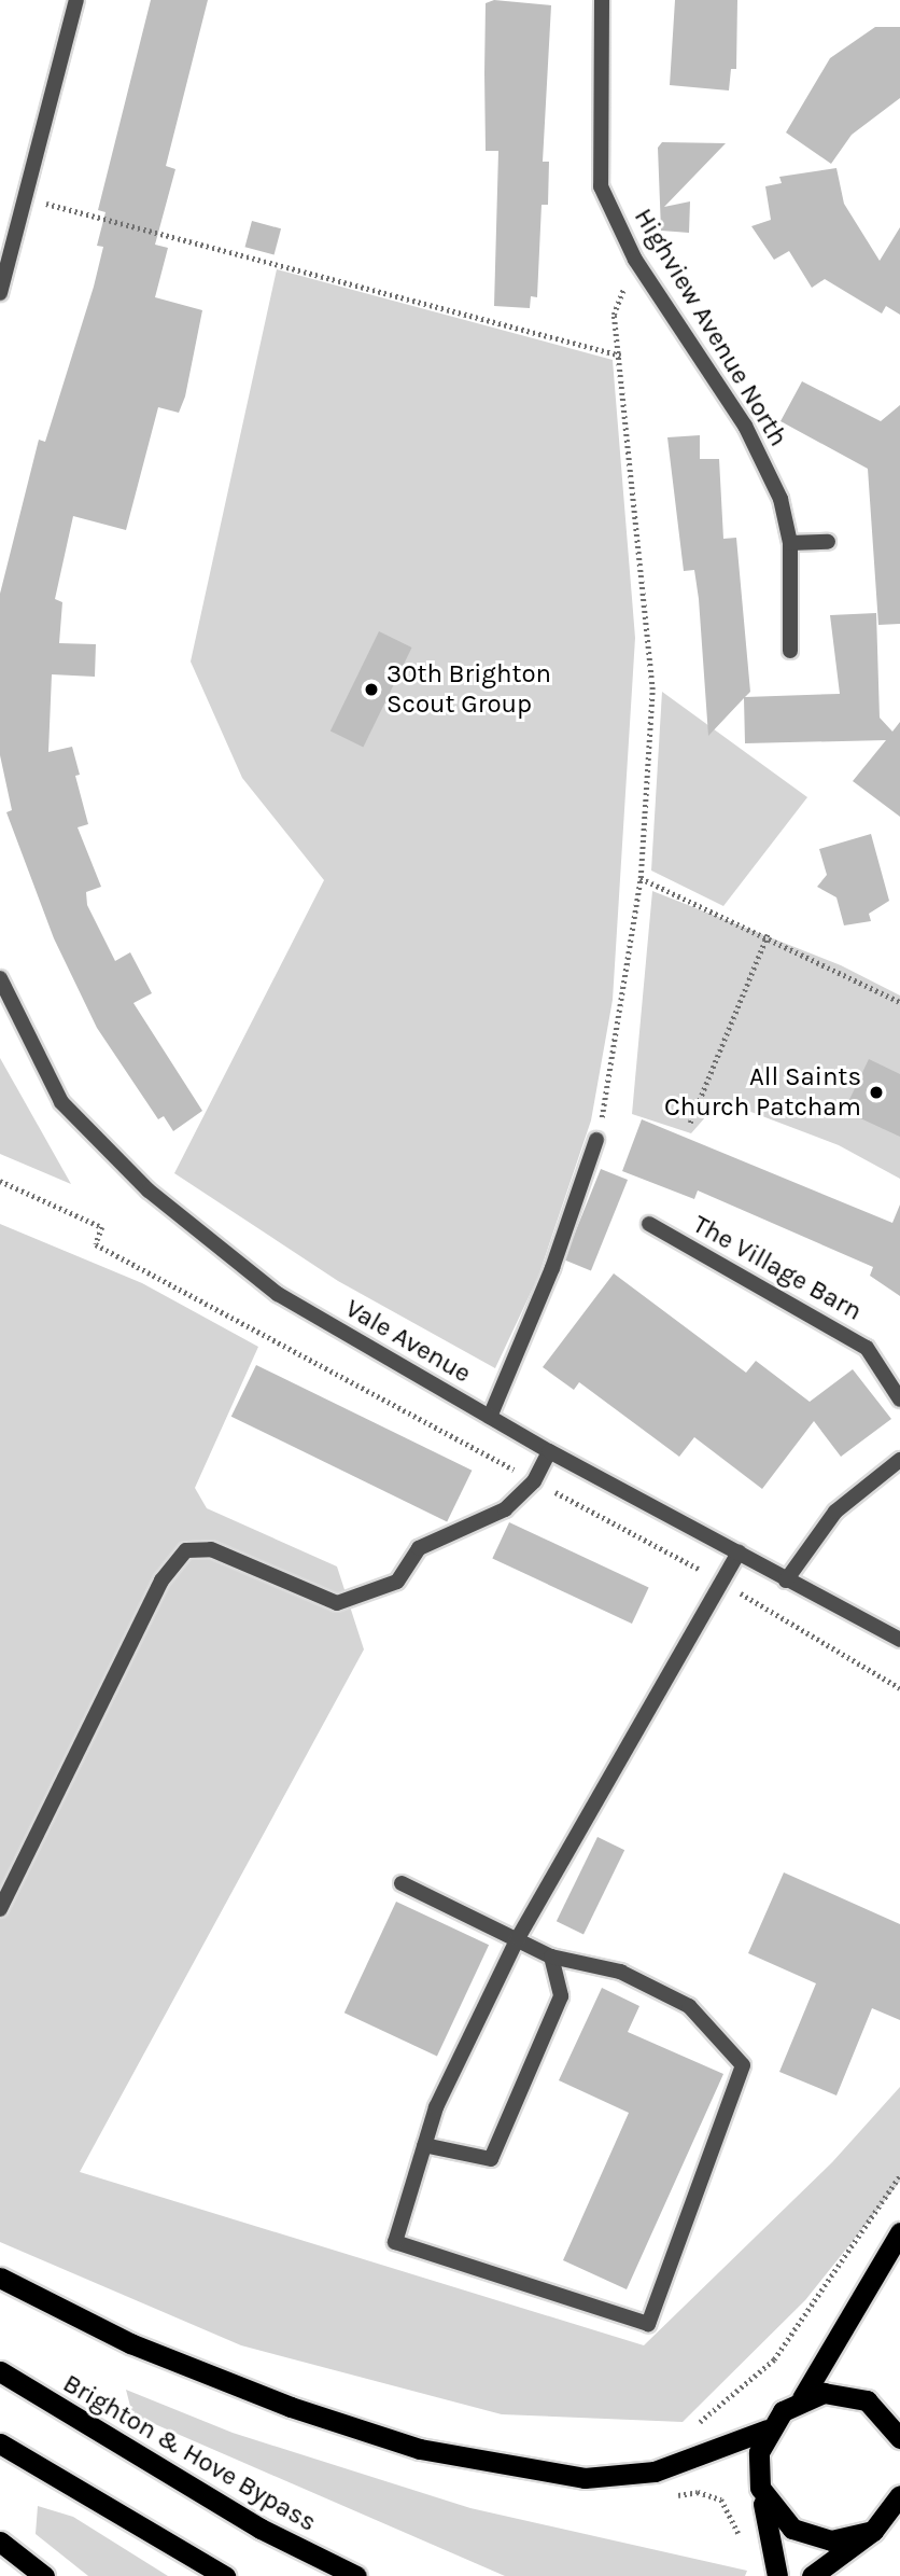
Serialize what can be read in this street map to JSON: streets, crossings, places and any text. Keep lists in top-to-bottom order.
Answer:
{
  "streets": {
    "highway": ["Brighton & Hove Bypass"],
    "street": ["Highview Avenue North", "The Village Barn", "Vale Avenue"]
  },
  "places": ["30th Brighton Scout Group", "All Saints Church Patcham"]
}
